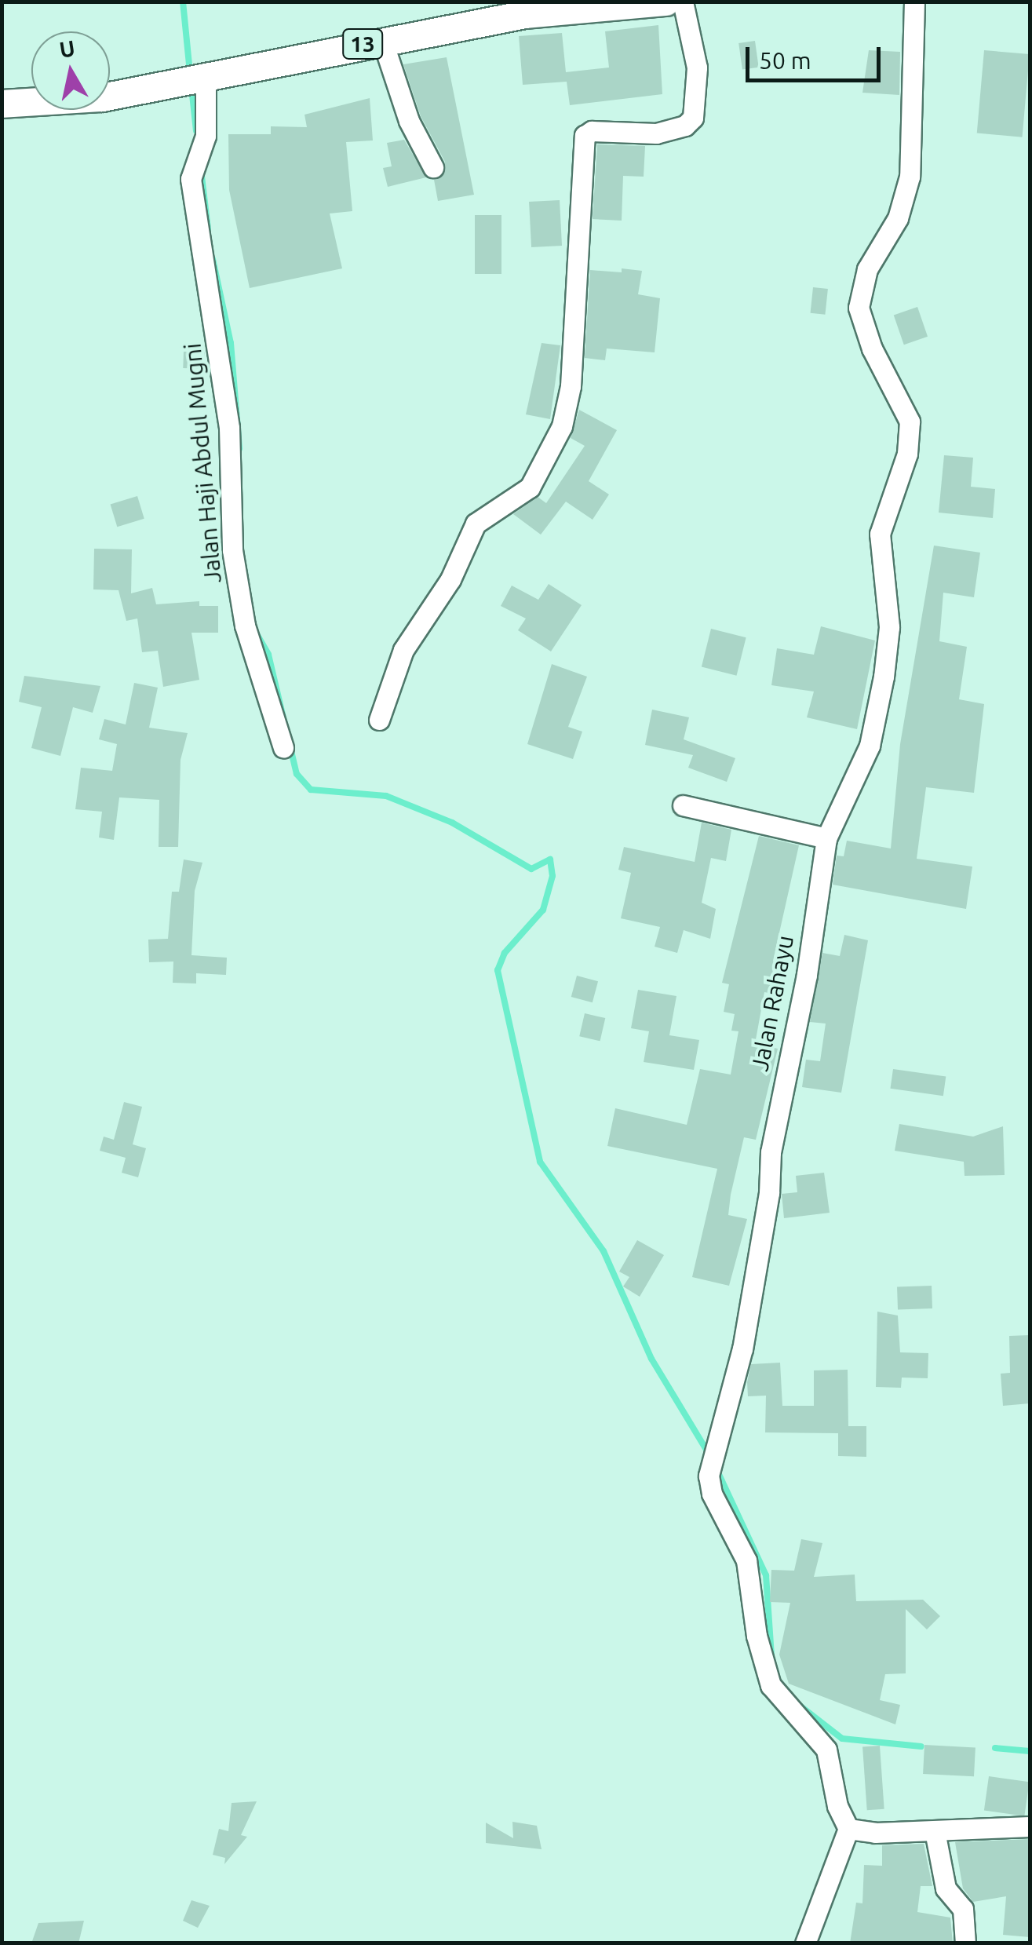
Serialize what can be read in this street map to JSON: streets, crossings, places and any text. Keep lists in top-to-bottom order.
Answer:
{
  "streets": {
    "highway": ["13"],
    "street": ["Jalan Haji Abdul Mugni", "Jalan Rahayu"]
  },
  "crossings": [
    ["13", "Jalan Haji Abdul Mugni"]
  ],
  "scale_bar": "50 m",
  "north": "top"
}
